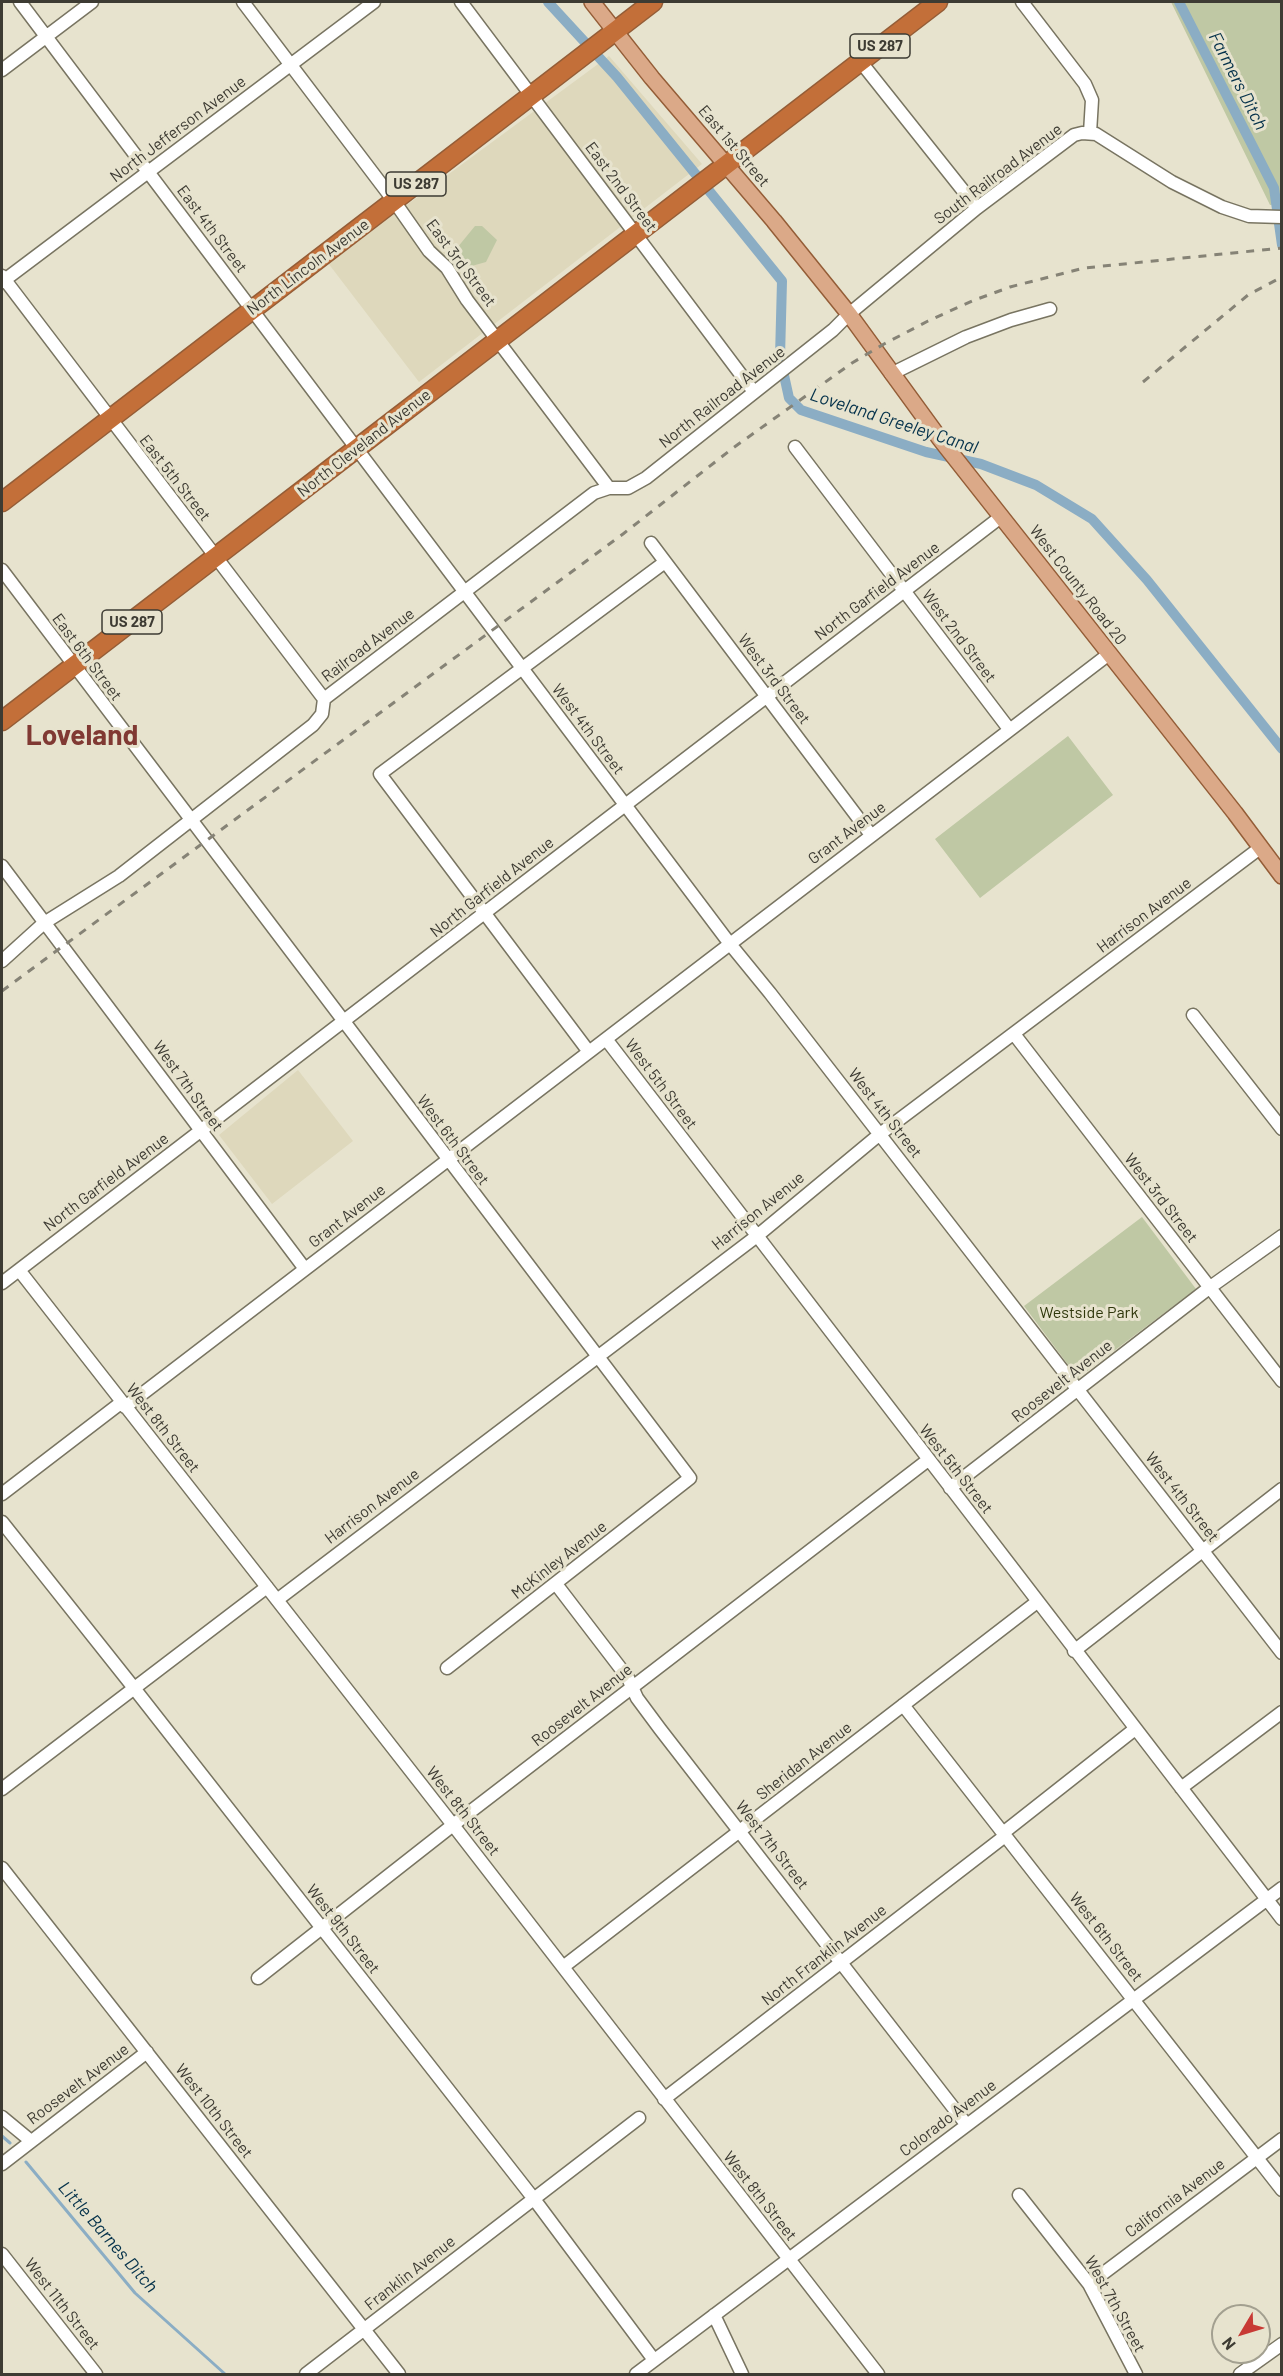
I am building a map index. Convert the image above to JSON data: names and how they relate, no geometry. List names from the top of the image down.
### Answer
{
  "streets": {
    "highway": ["US 287", "North Lincoln Avenue", "North Cleveland Avenue"],
    "main road": ["East 1st Street", "West County Road 20"],
    "street": [
      "North Jefferson Avenue",
      "South Railroad Avenue",
      "East 2nd Street",
      "East 4th Street",
      "East 3rd Street",
      "North Railroad Avenue",
      "East 5th Street",
      "North Garfield Avenue",
      "West 2nd Street",
      "Railroad Avenue",
      "East 6th Street",
      "West 3rd Street",
      "West 4th Street",
      "Grant Avenue",
      "Harrison Avenue",
      "West 5th Street",
      "West 7th Street",
      "West 6th Street",
      "Roosevelt Avenue",
      "West 8th Street",
      "McKinley Avenue",
      "Sheridan Avenue",
      "West 9th Street",
      "North Franklin Avenue",
      "West 10th Street",
      "Colorado Avenue",
      "California Avenue",
      "Franklin Avenue",
      "West 11th Street"
    ]
  },
  "crossings": [
    ["US 287", "East 1st Street"],
    ["US 287", "North Lincoln Avenue"],
    ["US 287", "North Cleveland Avenue"],
    ["North Jefferson Avenue", "East 4th Street"],
    ["North Jefferson Avenue", "East 3rd Street"],
    ["North Jefferson Avenue", "East 5th Street"],
    ["East 1st Street", "South Railroad Avenue"],
    ["East 1st Street", "North Lincoln Avenue"],
    ["East 1st Street", "North Railroad Avenue"],
    ["East 1st Street", "North Cleveland Avenue"],
    ["East 1st Street", "West County Road 20"],
    ["South Railroad Avenue", "North Railroad Avenue"],
    ["South Railroad Avenue", "West County Road 20"],
    ["East 2nd Street", "North Lincoln Avenue"],
    ["East 2nd Street", "North Railroad Avenue"],
    ["East 2nd Street", "North Cleveland Avenue"],
    ["East 4th Street", "North Lincoln Avenue"],
    ["East 4th Street", "North Cleveland Avenue"],
    ["East 4th Street", "Railroad Avenue"],
    ["East 4th Street", "West 4th Street"],
    ["East 3rd Street", "North Lincoln Avenue"],
    ["East 3rd Street", "North Railroad Avenue"],
    ["East 3rd Street", "North Cleveland Avenue"],
    ["East 3rd Street", "Railroad Avenue"],
    ["North Lincoln Avenue", "East 5th Street"],
    ["North Railroad Avenue", "West County Road 20"],
    ["North Railroad Avenue", "Railroad Avenue"],
    ["North Cleveland Avenue", "East 5th Street"],
    ["North Cleveland Avenue", "East 6th Street"],
    ["East 5th Street", "Railroad Avenue"],
    ["West County Road 20", "North Garfield Avenue"],
    ["West County Road 20", "Grant Avenue"],
    ["West County Road 20", "Harrison Avenue"],
    ["North Garfield Avenue", "West 2nd Street"],
    ["North Garfield Avenue", "West 3rd Street"],
    ["North Garfield Avenue", "West 4th Street"],
    ["North Garfield Avenue", "West 7th Street"],
    ["North Garfield Avenue", "West 6th Street"],
    ["North Garfield Avenue", "West 8th Street"],
    ["West 2nd Street", "Grant Avenue"],
    ["Railroad Avenue", "East 6th Street"],
    ["Railroad Avenue", "West 4th Street"],
    ["Railroad Avenue", "West 7th Street"],
    ["Railroad Avenue", "West 6th Street"],
    ["East 6th Street", "West 6th Street"],
    ["West 3rd Street", "Grant Avenue"],
    ["West 3rd Street", "Harrison Avenue"],
    ["West 3rd Street", "Roosevelt Avenue"],
    ["West 4th Street", "Grant Avenue"],
    ["West 4th Street", "Harrison Avenue"],
    ["West 4th Street", "Roosevelt Avenue"],
    ["Grant Avenue", "West 5th Street"],
    ["Grant Avenue", "West 7th Street"],
    ["Grant Avenue", "West 6th Street"],
    ["Grant Avenue", "West 8th Street"],
    ["Harrison Avenue", "West 5th Street"],
    ["Harrison Avenue", "West 6th Street"],
    ["Harrison Avenue", "West 8th Street"],
    ["West 5th Street", "Roosevelt Avenue"],
    ["West 5th Street", "Sheridan Avenue"],
    ["West 5th Street", "North Franklin Avenue"],
    ["West 5th Street", "Colorado Avenue"],
    ["West 7th Street", "Roosevelt Avenue"],
    ["West 7th Street", "McKinley Avenue"],
    ["West 7th Street", "Sheridan Avenue"],
    ["West 7th Street", "North Franklin Avenue"],
    ["West 7th Street", "Colorado Avenue"],
    ["West 7th Street", "California Avenue"],
    ["West 6th Street", "McKinley Avenue"],
    ["West 6th Street", "Sheridan Avenue"],
    ["West 6th Street", "North Franklin Avenue"],
    ["West 6th Street", "Colorado Avenue"],
    ["West 6th Street", "California Avenue"],
    ["Roosevelt Avenue", "West 8th Street"],
    ["Roosevelt Avenue", "West 9th Street"],
    ["Roosevelt Avenue", "West 10th Street"],
    ["West 8th Street", "Sheridan Avenue"],
    ["West 8th Street", "North Franklin Avenue"],
    ["West 8th Street", "Colorado Avenue"],
    ["West 9th Street", "Colorado Avenue"],
    ["West 9th Street", "Franklin Avenue"],
    ["West 10th Street", "Franklin Avenue"]
  ],
  "districts": ["Loveland"],
  "water": ["Farmers Ditch", "Loveland Greeley Canal", "Little Barnes Ditch"],
  "parks": ["Westside Park"],
  "north": "bottom left"
}
